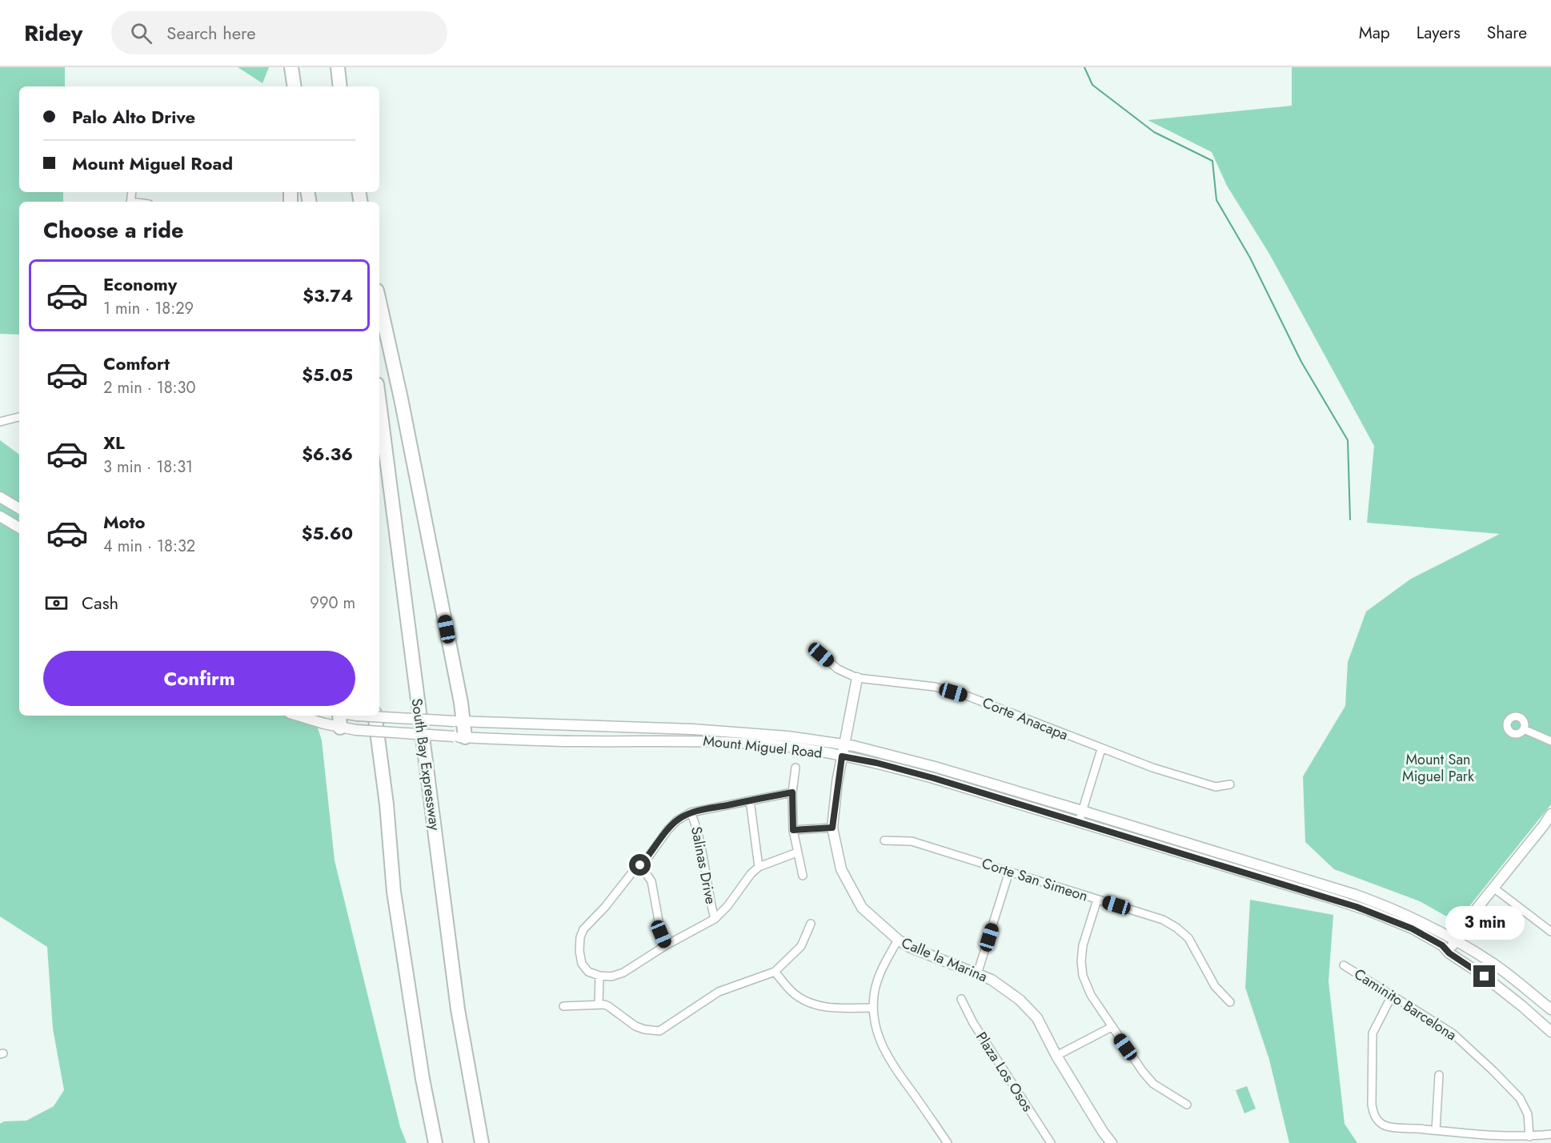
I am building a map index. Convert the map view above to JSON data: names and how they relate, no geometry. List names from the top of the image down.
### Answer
{
  "streets": {
    "highway": ["South Bay Expressway"],
    "street": [
      "Corte Anacapa",
      "Mount Miguel Road",
      "Salinas Drive",
      "Corte San Simeon",
      "Calle la Marina",
      "Caminito Barcelona",
      "Plaza Los Osos"
    ]
  },
  "crossings": [
    ["Corte Anacapa", "Calle la Marina"],
    ["Mount Miguel Road", "Calle la Marina"]
  ],
  "parks": ["Mount San Miguel Park"],
  "page": {
    "header": "Ridey",
    "search": "Search here",
    "nav": ["Map", "Layers", "Share"],
    "banner": ["Palo Alto Drive", "Mount Miguel Road"],
    "heading": "Choose a ride",
    "list": [
      {
        "name": "Economy",
        "note": "1 min · 18:29",
        "value": "$3.74"
      },
      {
        "name": "Comfort",
        "note": "2 min · 18:30",
        "value": "$5.05"
      },
      {
        "name": "XL",
        "note": "3 min · 18:31",
        "value": "$6.36"
      },
      {
        "name": "Moto",
        "note": "4 min · 18:32",
        "value": "$5.60"
      }
    ],
    "pay": ["Cash", "990 m"],
    "buttons": "Confirm",
    "bubble": "3 min"
  }
}
